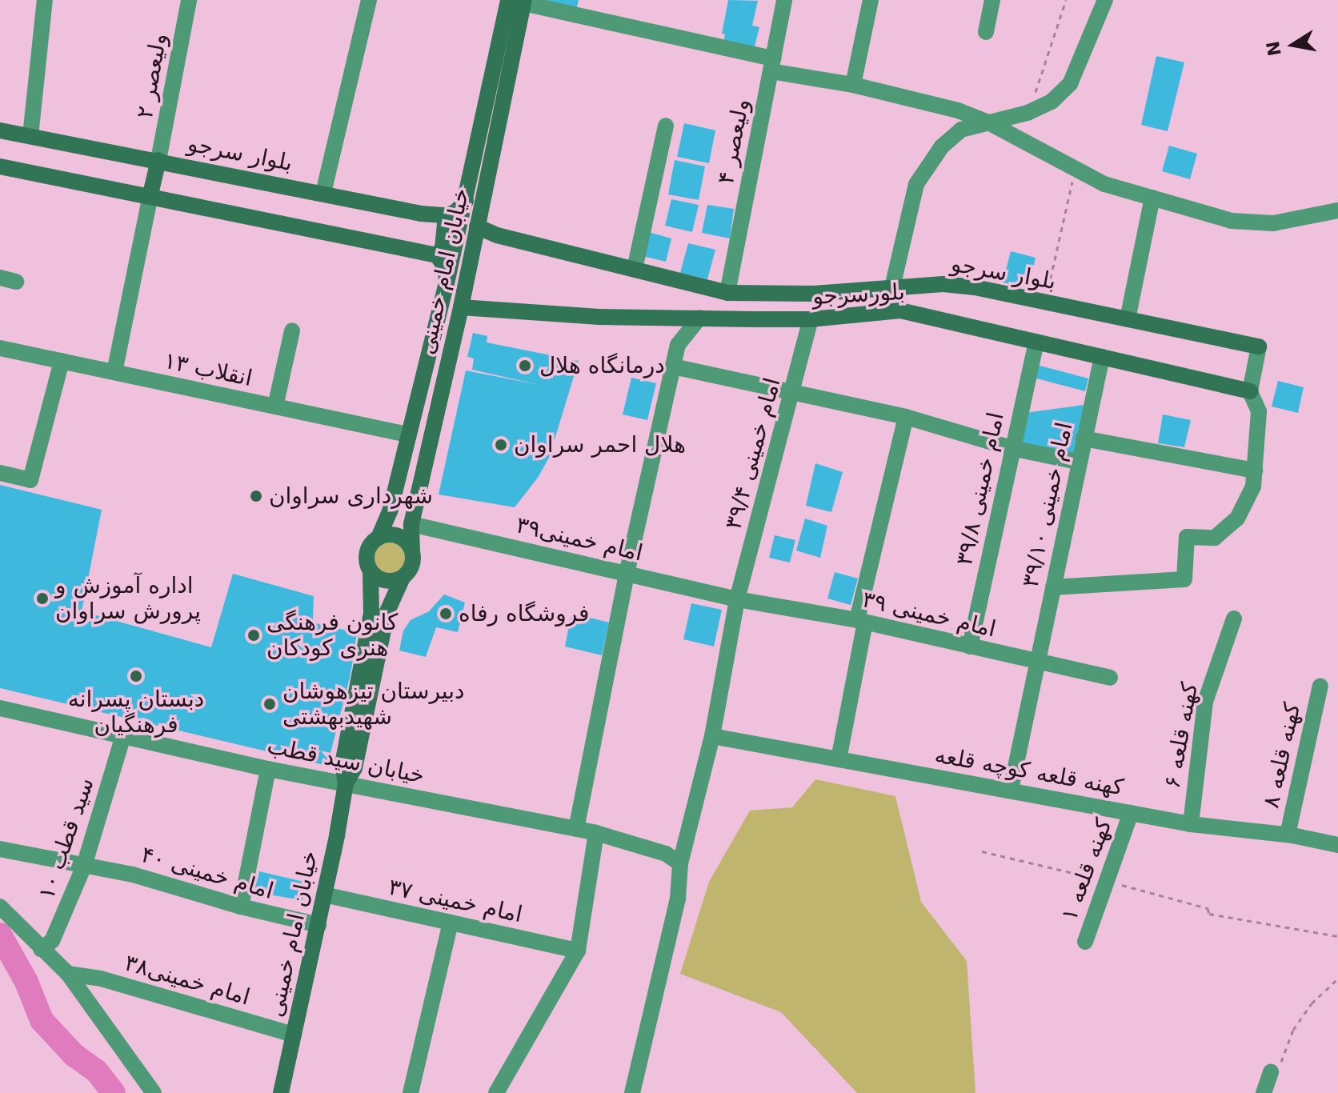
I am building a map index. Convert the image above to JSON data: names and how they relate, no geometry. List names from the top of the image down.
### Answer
{
  "streets": {
    "street": [
      "ولیعصر ۲",
      "ولیعصر ۴",
      "بلوار سرجو",
      "خیابان امام خمینی",
      "بلورسرجو",
      "انقلاب ۱۳",
      "امام خمینی ۳۹/۴",
      "امام خمینی ۳۹/۸",
      "امام خمینی ۳۹/۱۰",
      "امام خمینی۳۹",
      "امام خمینی ۳۹",
      "کهنه قلعه ۶",
      "کهنه قلعه ۸",
      "خیابان سید قطب",
      "کهنه قلعه کوچه قلعه",
      "سید قطب ۱۰",
      "کهنه قلعه ۱",
      "امام خمینی ۴۰",
      "امام خمینی ۳۷",
      "امام خمینی۳۸"
    ]
  },
  "crossings": [
    ["ولیعصر ۲", "بلوار سرجو"],
    ["ولیعصر ۴", "بلوار سرجو"],
    ["بلوار سرجو", "خیابان امام خمینی"],
    ["بلوار سرجو", "بلورسرجو"],
    ["خیابان امام خمینی", "بلورسرجو"],
    ["خیابان امام خمینی", "انقلاب ۱۳"],
    ["خیابان امام خمینی", "امام خمینی۳۹"],
    ["خیابان امام خمینی", "خیابان سید قطب"],
    ["خیابان امام خمینی", "امام خمینی ۴۰"],
    ["خیابان امام خمینی", "امام خمینی ۳۷"],
    ["خیابان امام خمینی", "امام خمینی۳۸"],
    ["بلورسرجو", "امام خمینی ۳۹/۴"],
    ["بلورسرجو", "امام خمینی ۳۹/۸"],
    ["بلورسرجو", "امام خمینی ۳۹/۱۰"],
    ["امام خمینی ۳۹/۴", "امام خمینی۳۹"],
    ["امام خمینی ۳۹/۴", "امام خمینی ۳۹"],
    ["امام خمینی ۳۹/۴", "خیابان سید قطب"],
    ["امام خمینی ۳۹/۴", "کهنه قلعه کوچه قلعه"],
    ["امام خمینی ۳۹/۸", "امام خمینی ۳۹"],
    ["امام خمینی ۳۹/۱۰", "امام خمینی ۳۹"],
    ["امام خمینی ۳۹/۱۰", "کهنه قلعه کوچه قلعه"],
    ["امام خمینی۳۹", "امام خمینی ۳۹"],
    ["کهنه قلعه ۶", "کهنه قلعه کوچه قلعه"],
    ["کهنه قلعه ۸", "کهنه قلعه کوچه قلعه"],
    ["خیابان سید قطب", "سید قطب ۱۰"],
    ["کهنه قلعه کوچه قلعه", "کهنه قلعه ۱"],
    ["سید قطب ۱۰", "امام خمینی ۴۰"]
  ],
  "places": [
    "درمانگاه هلال",
    "هلال احمر سراوان",
    "شهرداری سراوان",
    "اداره آموزش و پرورش سراوان",
    "فروشگاه رفاه",
    "کانون فرهنگی هنری کودکان",
    "دبستان پسرانه فرهنگیان",
    "دبیرستان تیزهوشان شهیدبهشتی"
  ],
  "north": "left"
}
